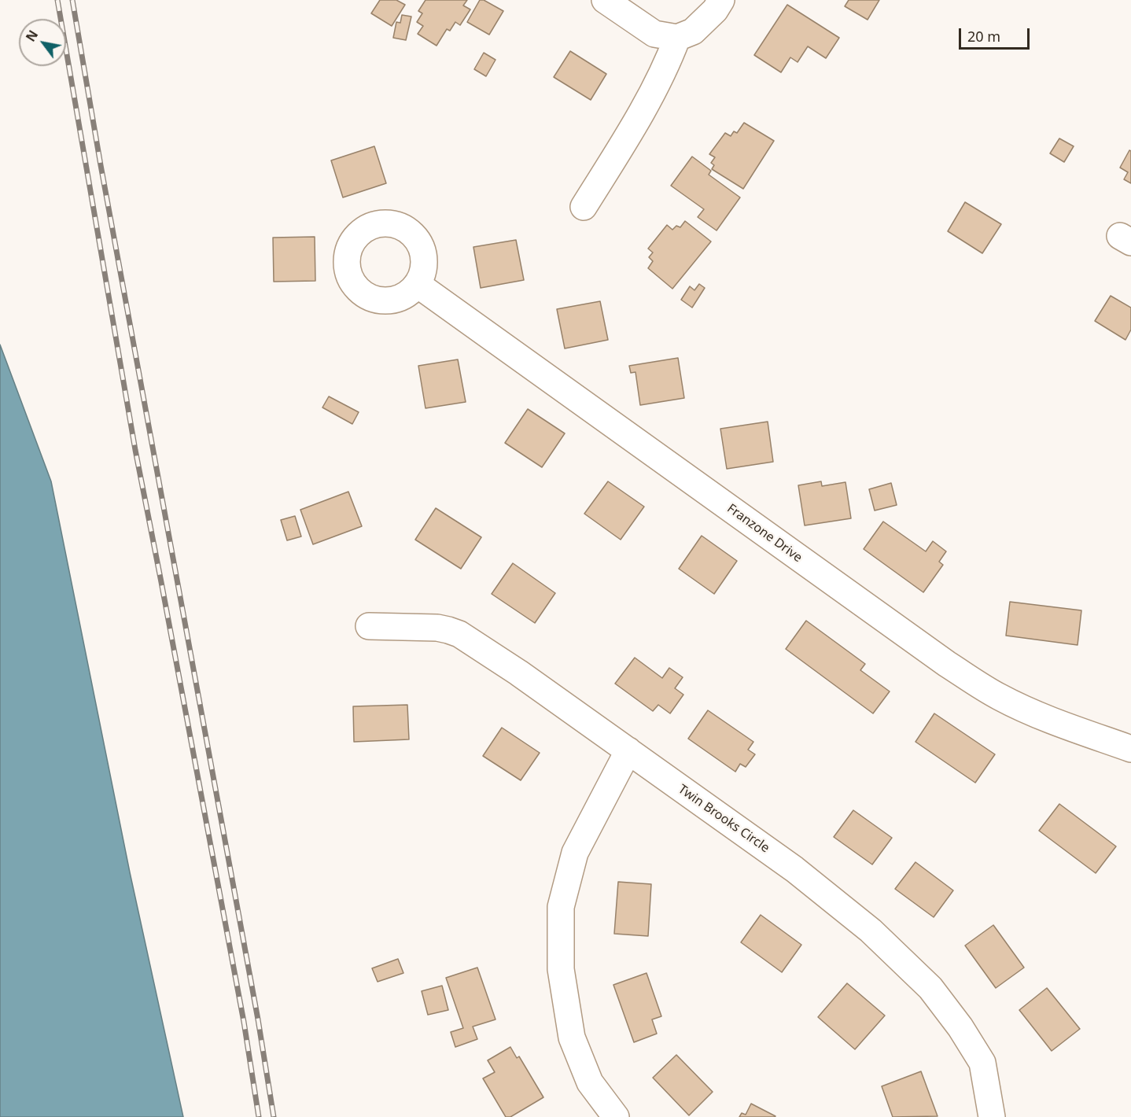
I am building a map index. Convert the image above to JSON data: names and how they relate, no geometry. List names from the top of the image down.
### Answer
{
  "streets": {
    "street": ["Franzone Drive", "Twin Brooks Circle"]
  },
  "scale_bar": "20 m",
  "north": "top left"
}
